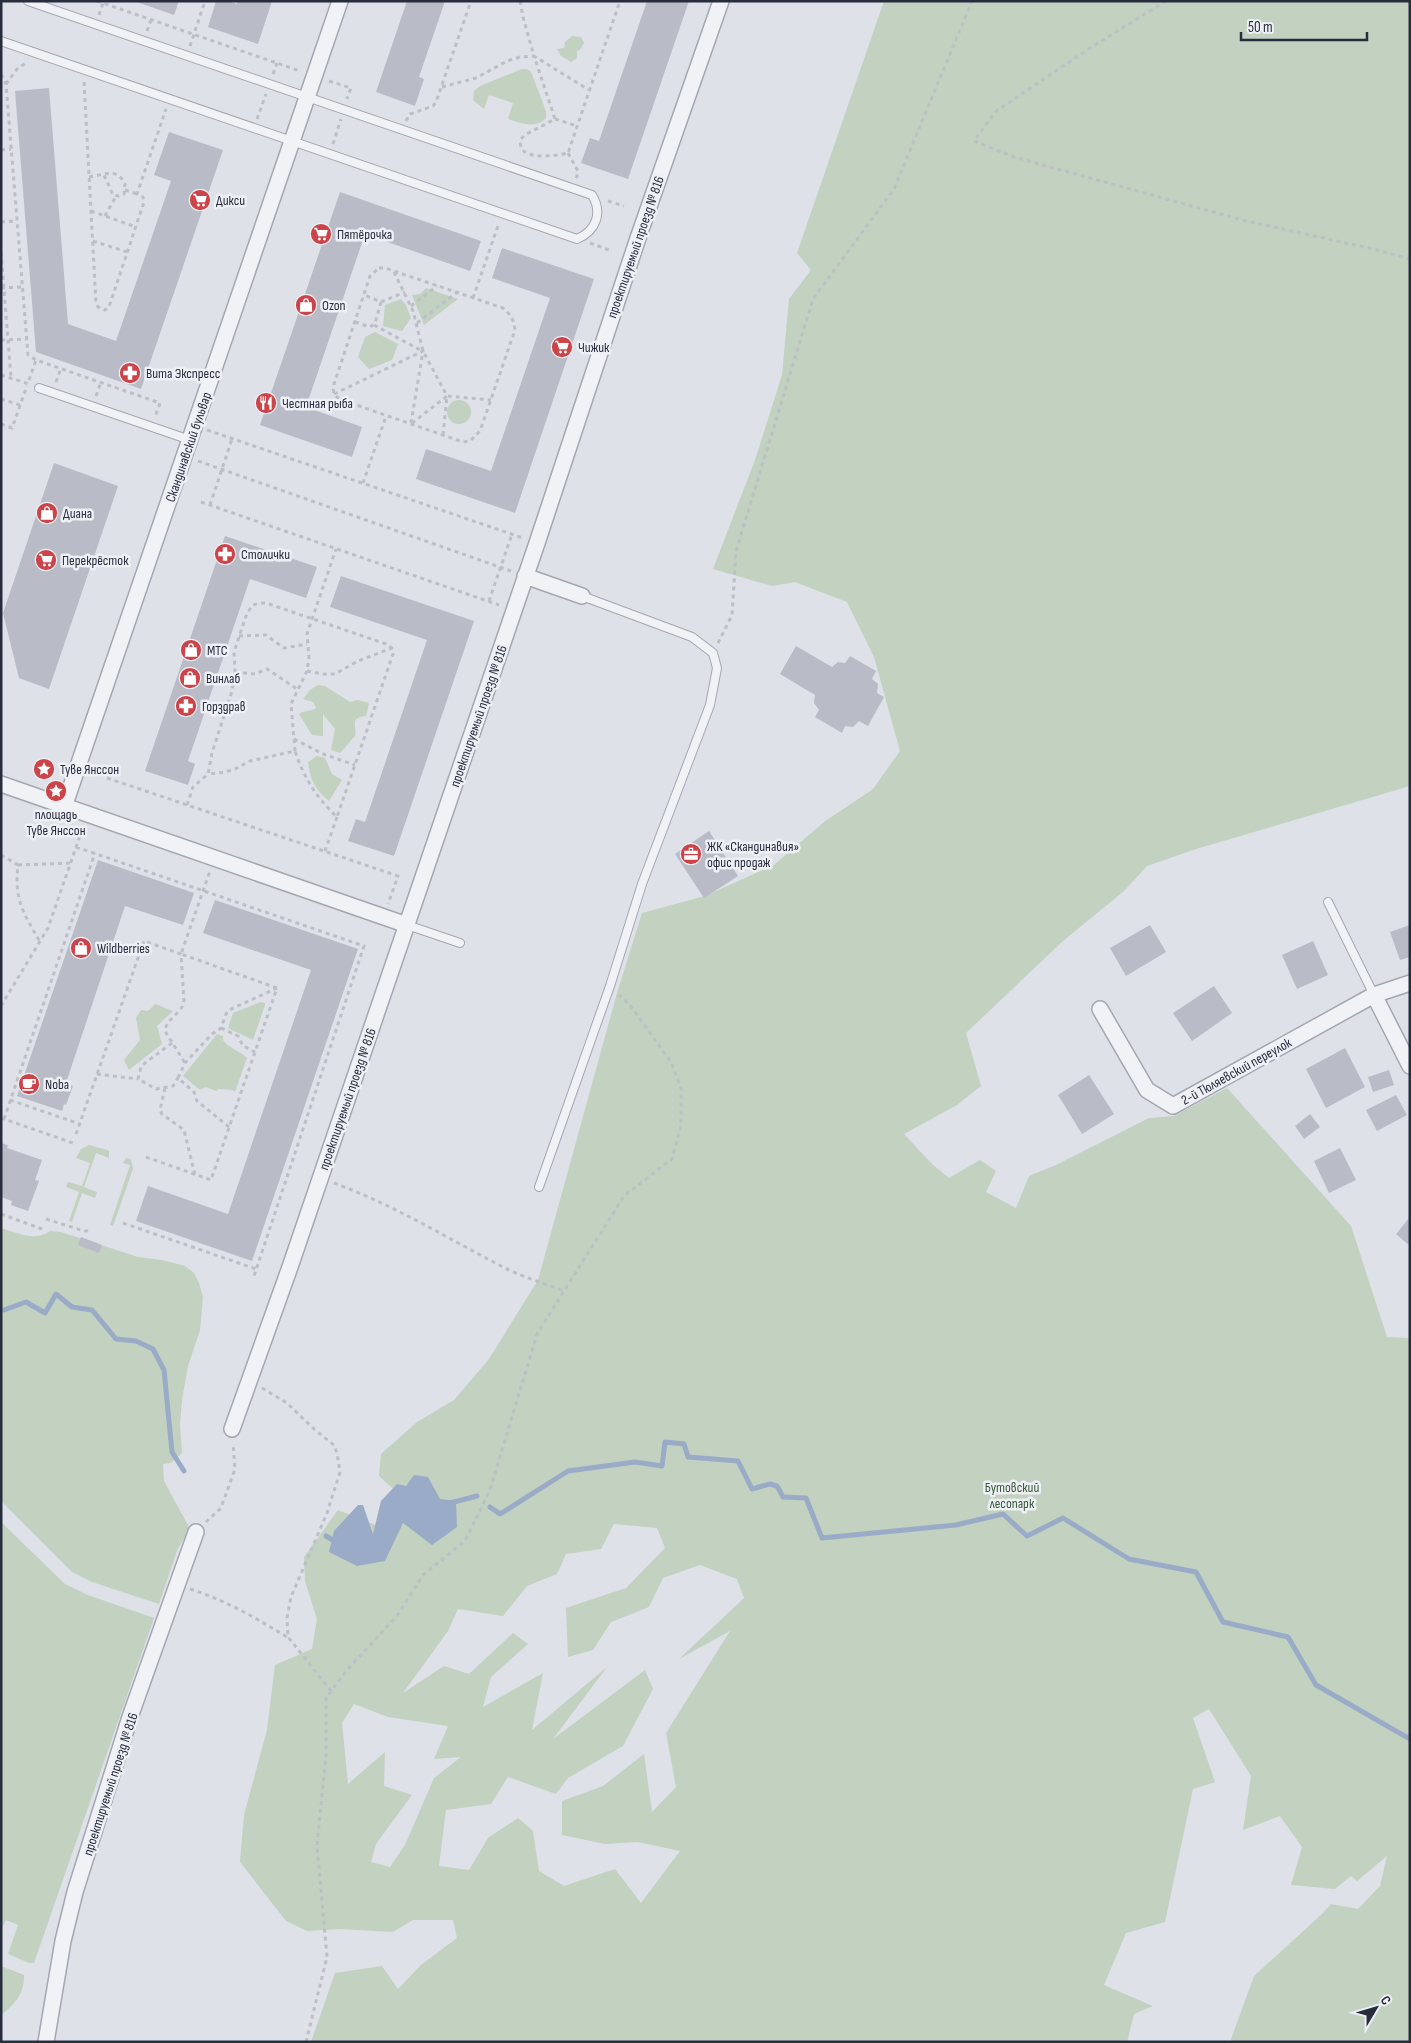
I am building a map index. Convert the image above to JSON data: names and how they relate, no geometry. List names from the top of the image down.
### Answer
{
  "streets": {
    "street": ["проектируемый проезд № 816", "Скандинавский бульвар", "2-й Тюляевский переулок"]
  },
  "parks": ["Бутовский лесопарк"],
  "places": {
    "supermarket": [
      "Дикси",
      "Пятёрочка",
      "Чижик",
      "Перекрёсток"
    ],
    "shop": [
      "Ozon",
      "Диана",
      "МТС",
      "Винлаб",
      "Wildberries"
    ],
    "pharmacy": ["Вита Экспресс", "Столички", "Горздрав"],
    "restaurant": ["Честная рыба"],
    "place": ["Туве Янссон", "площадь Туве Янссон"],
    "office": ["ЖК «Скандинавия» офис продаж"],
    "cafe": ["Noba"]
  },
  "scale_bar": "50 m",
  "north": "top right"
}
